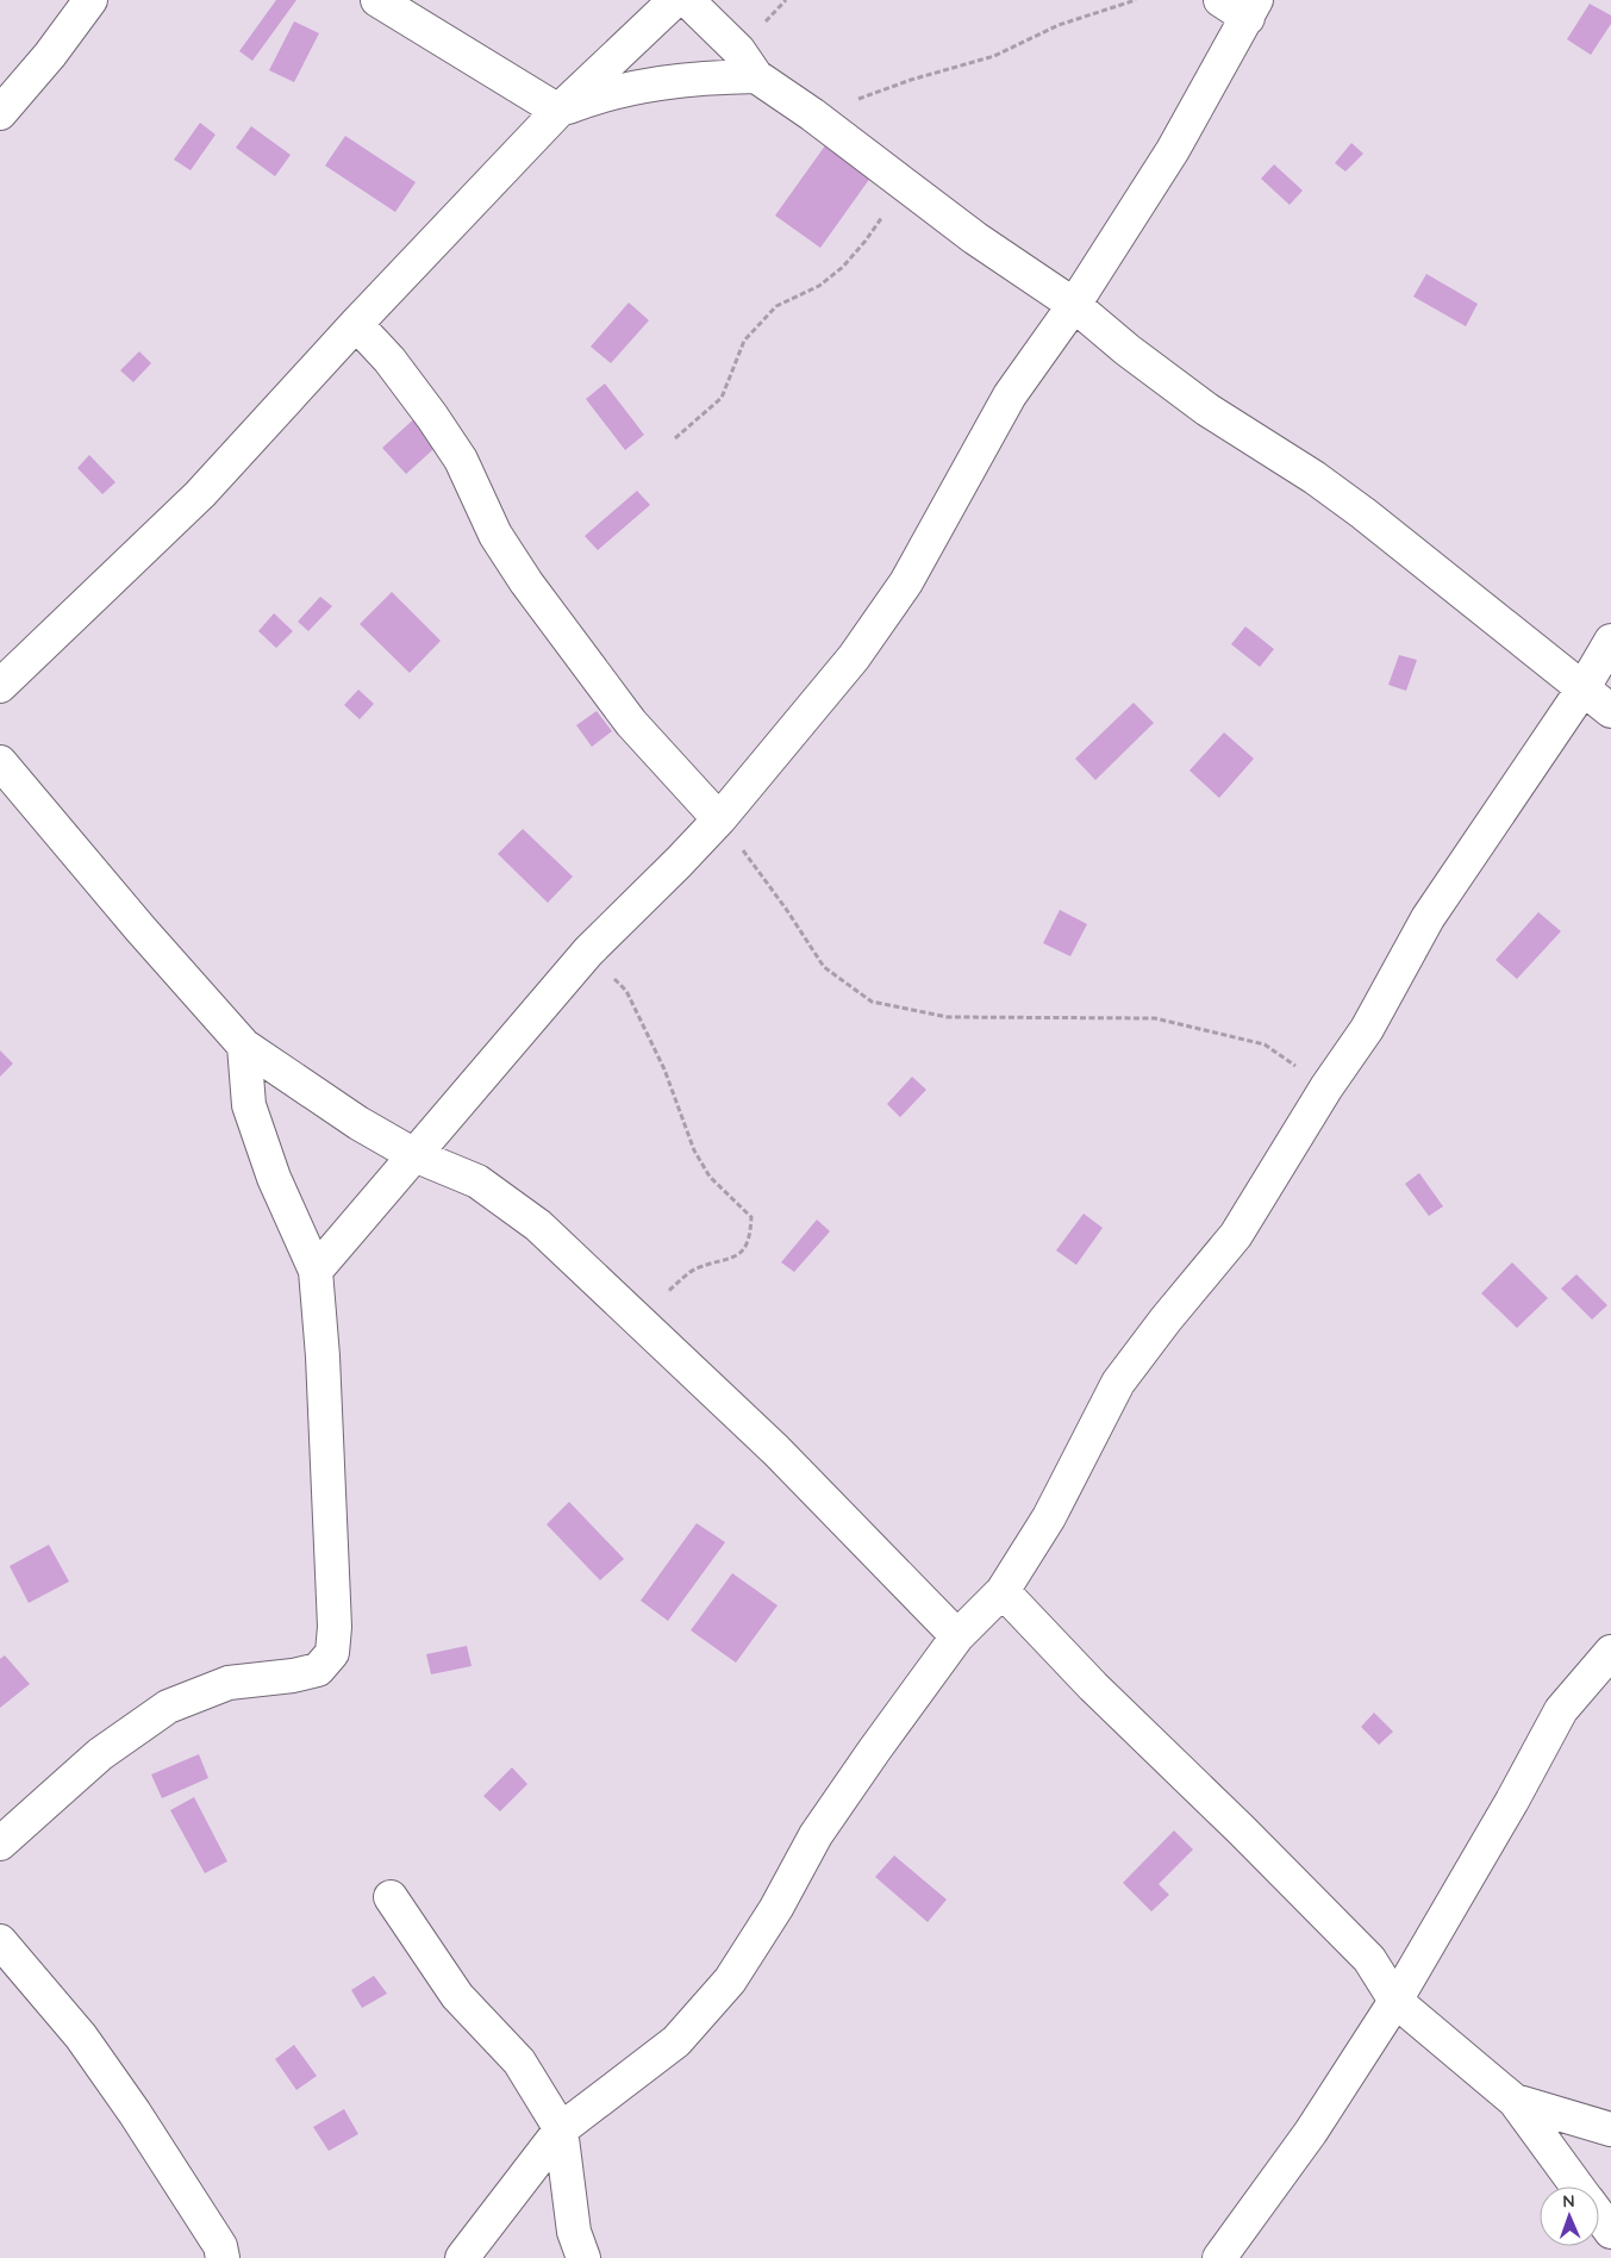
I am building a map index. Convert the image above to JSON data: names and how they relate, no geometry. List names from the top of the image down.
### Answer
{
  "north": "top"
}
